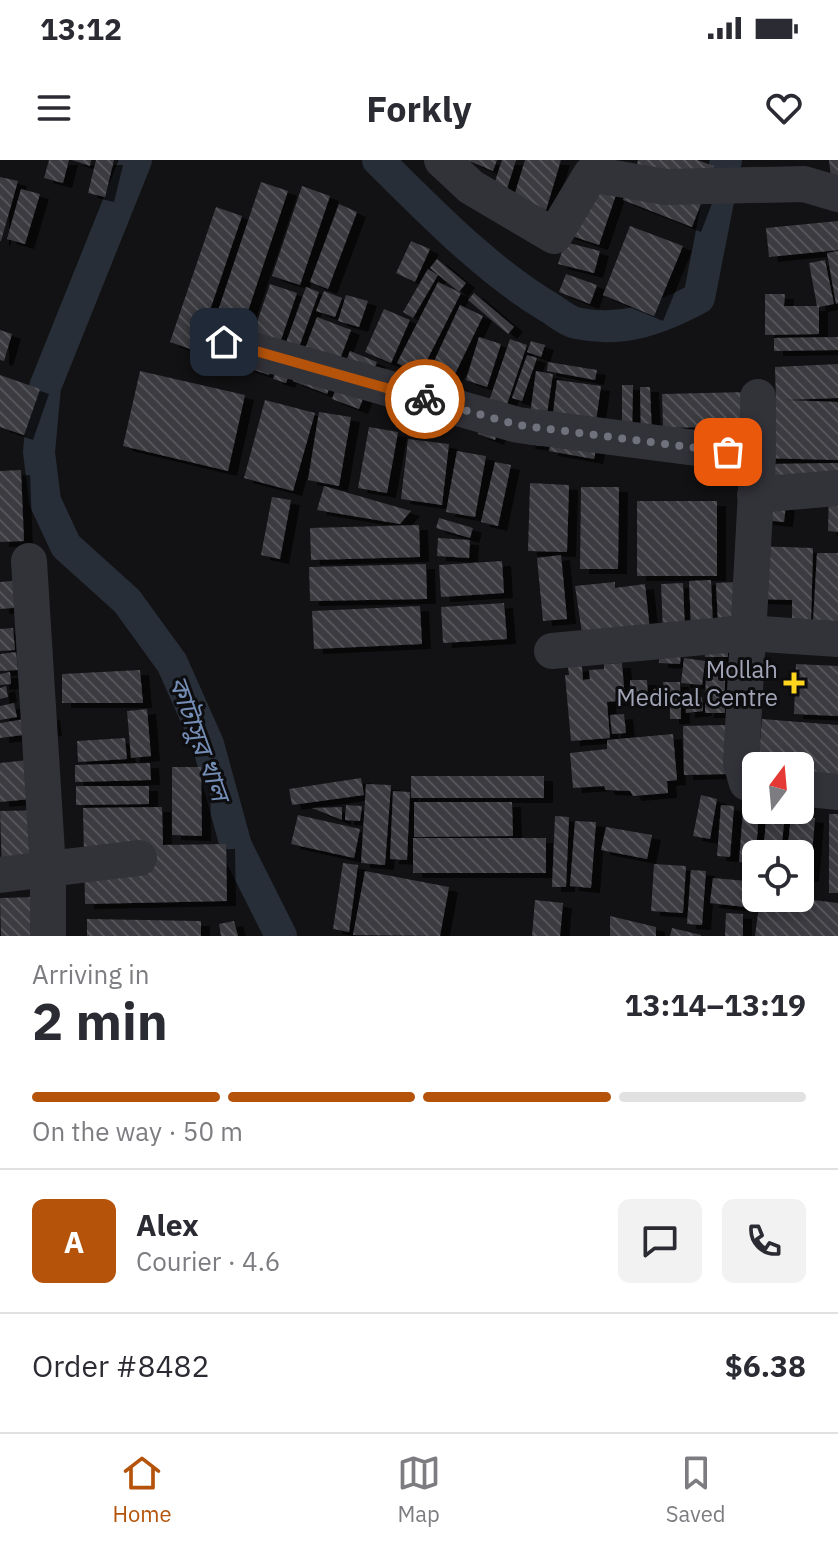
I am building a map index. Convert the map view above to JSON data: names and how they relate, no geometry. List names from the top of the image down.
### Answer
{
  "water": ["কাটাসুর খাল"],
  "places": {
    "health": ["Mollah Medical Centre"]
  },
  "north": "top",
  "page": {
    "status": "13:12",
    "header": "Forkly",
    "heading": ["2 min", "Arriving in", "13:14–13:19"],
    "panel": [
      "Alex",
      "Courier · 4.6",
      "Order #8482",
      "$6.38"
    ],
    "bar": "On the way · 50 m",
    "round": "A",
    "tabs": ["Home", "Map", "Saved"]
  }
}
